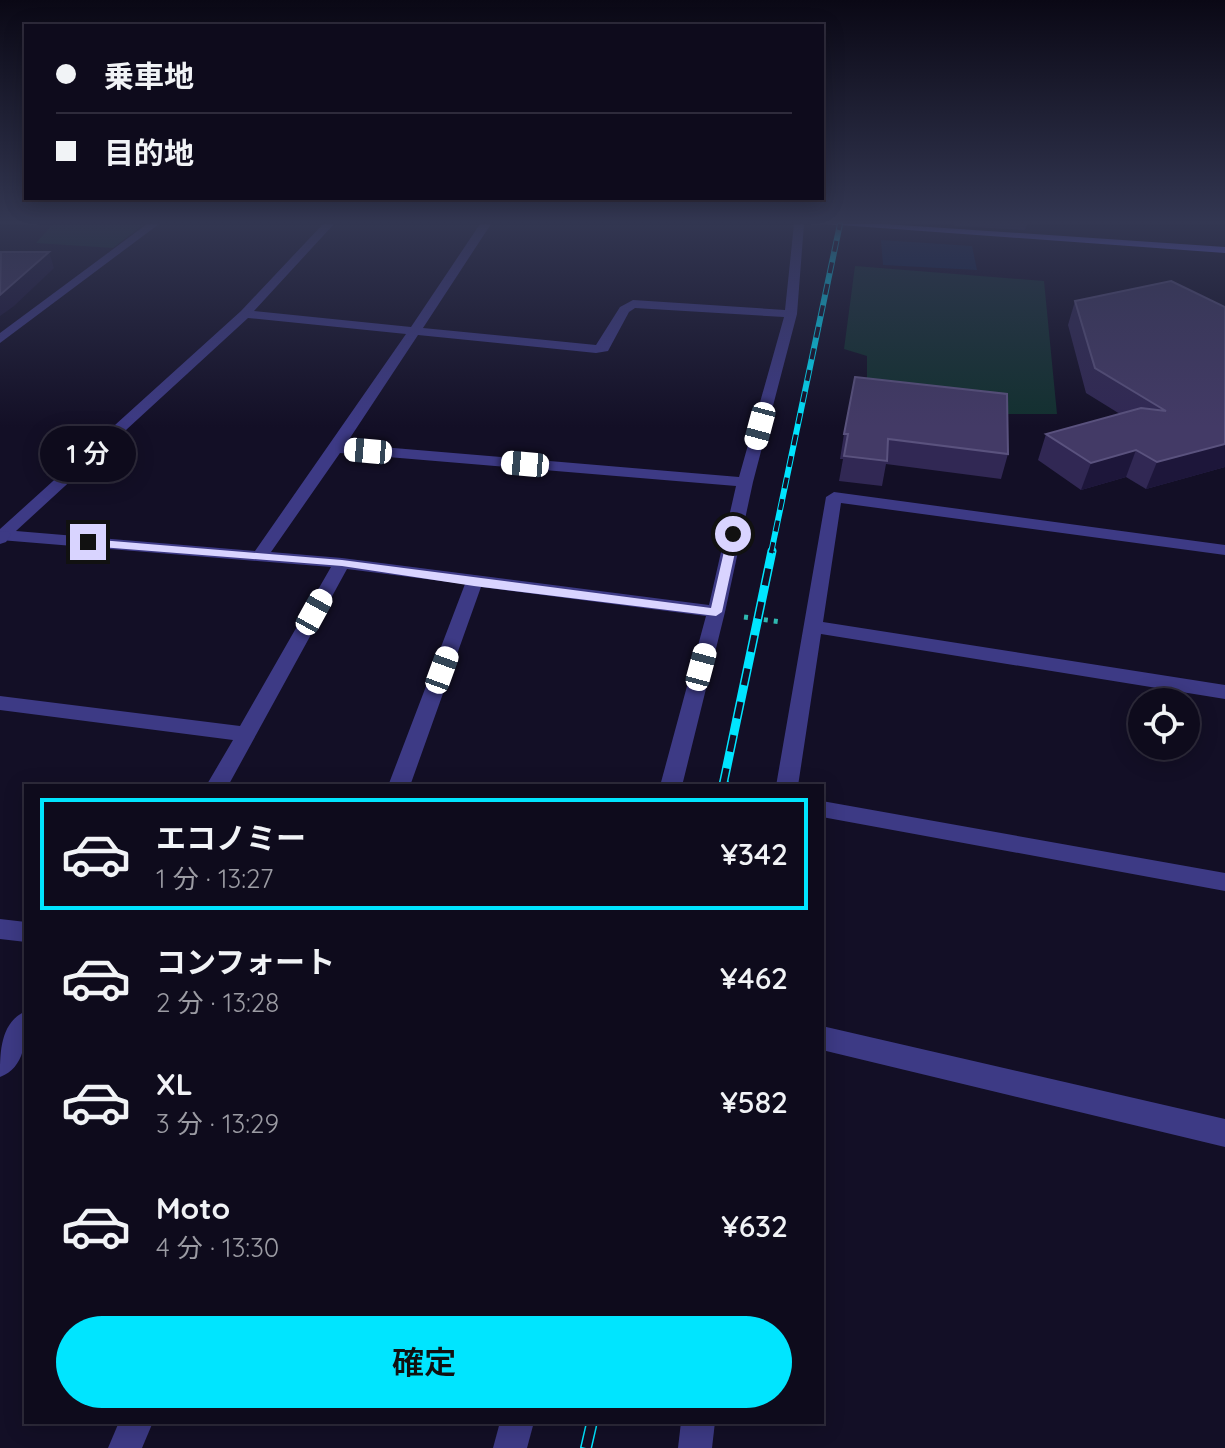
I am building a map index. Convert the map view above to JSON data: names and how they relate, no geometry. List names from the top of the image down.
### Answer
{
  "page": {
    "banner": ["乗車地", "目的地"],
    "bubble": "1 分",
    "list": [
      {
        "name": "エコノミー",
        "note": "1 分 · 13:27",
        "value": "¥342"
      },
      {
        "name": "コンフォート",
        "note": "2 分 · 13:28",
        "value": "¥462"
      },
      {
        "name": "XL",
        "note": "3 分 · 13:29",
        "value": "¥582"
      },
      {
        "name": "Moto",
        "note": "4 分 · 13:30",
        "value": "¥632"
      }
    ],
    "buttons": "確定"
  }
}
